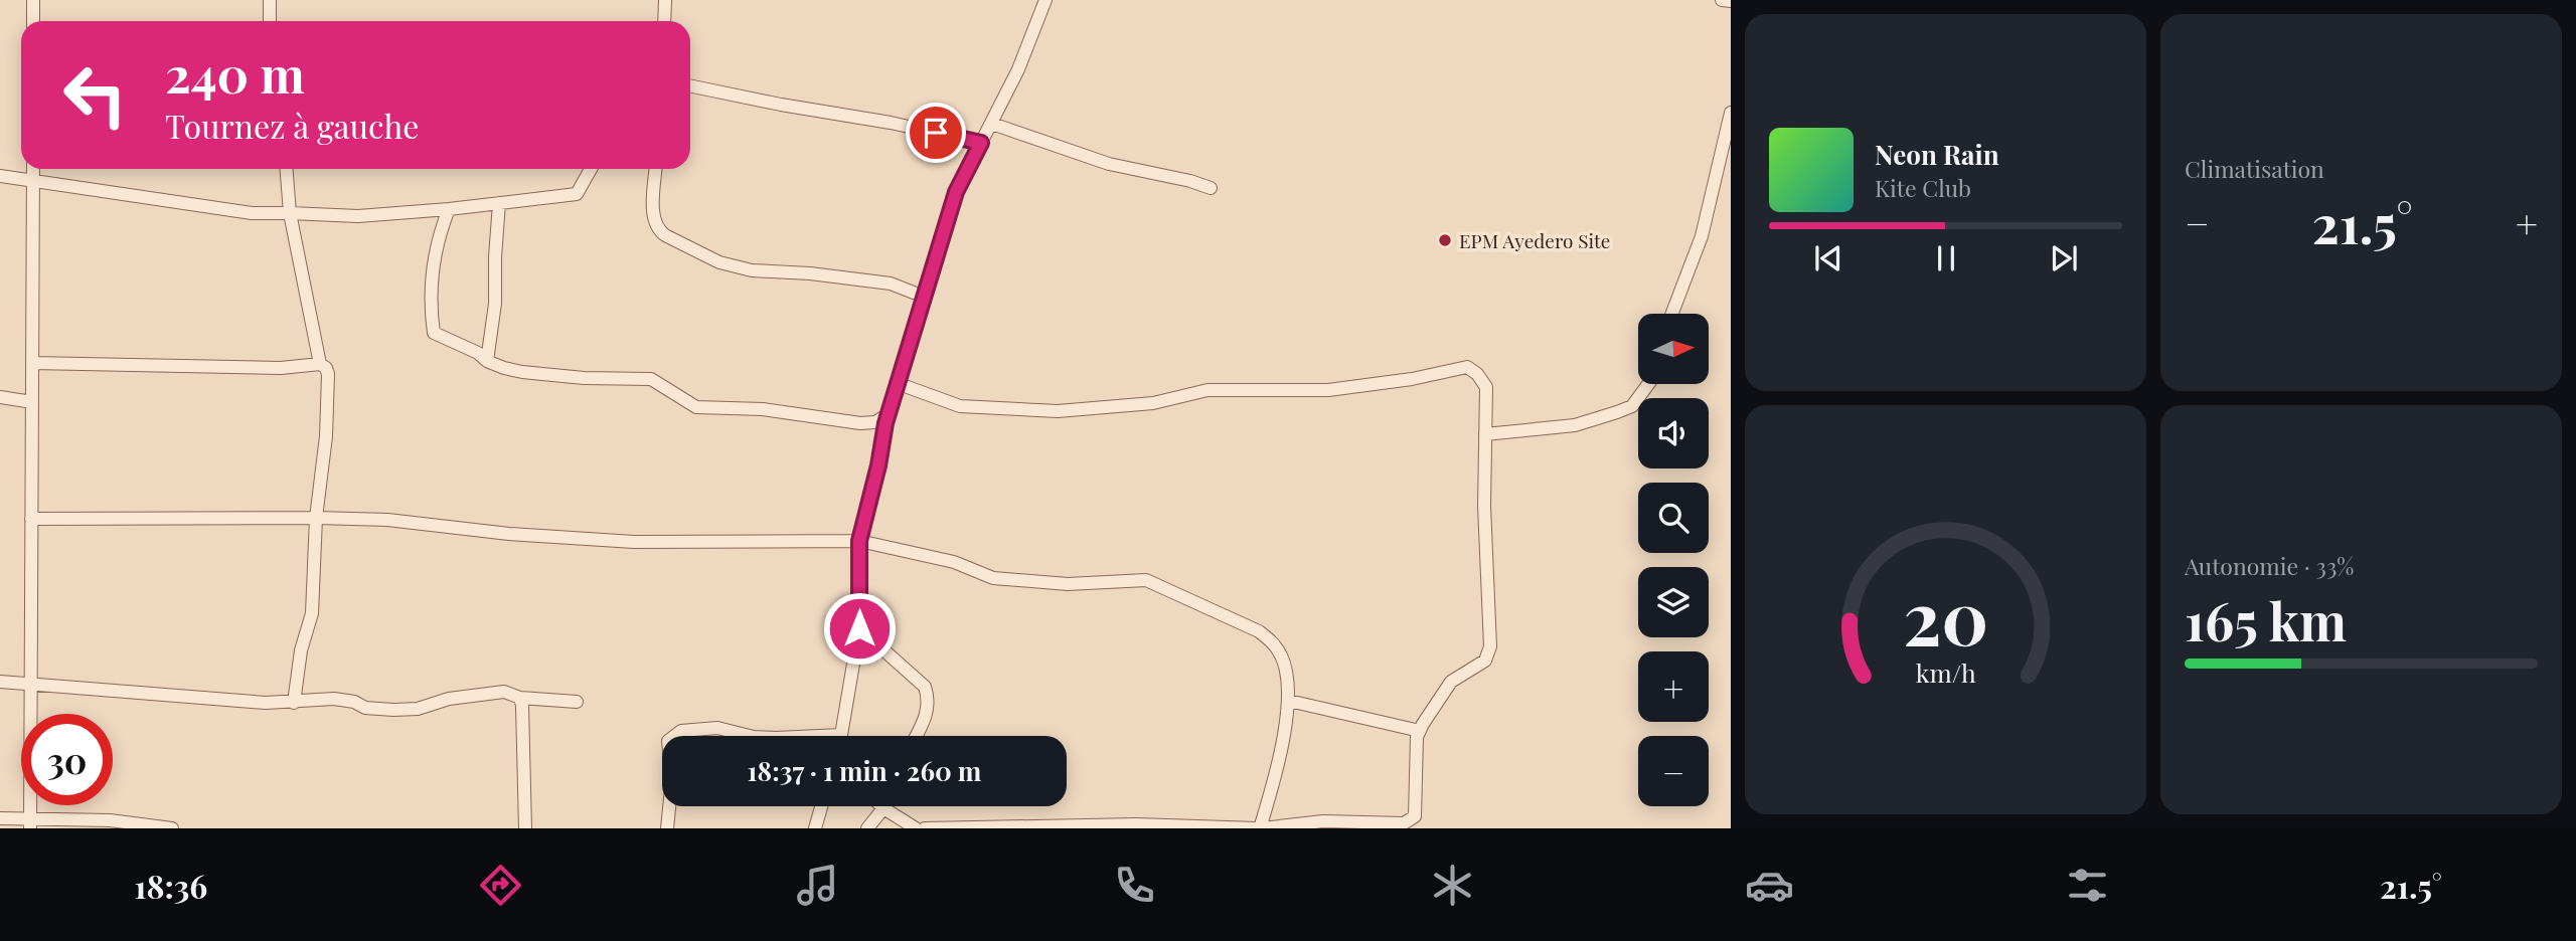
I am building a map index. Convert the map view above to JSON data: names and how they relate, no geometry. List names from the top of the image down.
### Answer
{
  "places": ["EPM Ayedero Site"],
  "north": "right",
  "page": {
    "tile": [
      "Climatisation",
      ["Autonomie · 33%", "165 km"]
    ],
    "turn": ["240 m", "Tournez à gauche"],
    "song": ["Neon Rain", "Kite Club"],
    "heat": ["−", "21.5°", "+"],
    "map_buttons": ["+", "−"],
    "limit": "30",
    "trip": "18:37 · 1 min · 260 m",
    "tabs": ["18:36", "21.5°"],
    "gauge": ["20", "km/h"]
  }
}
